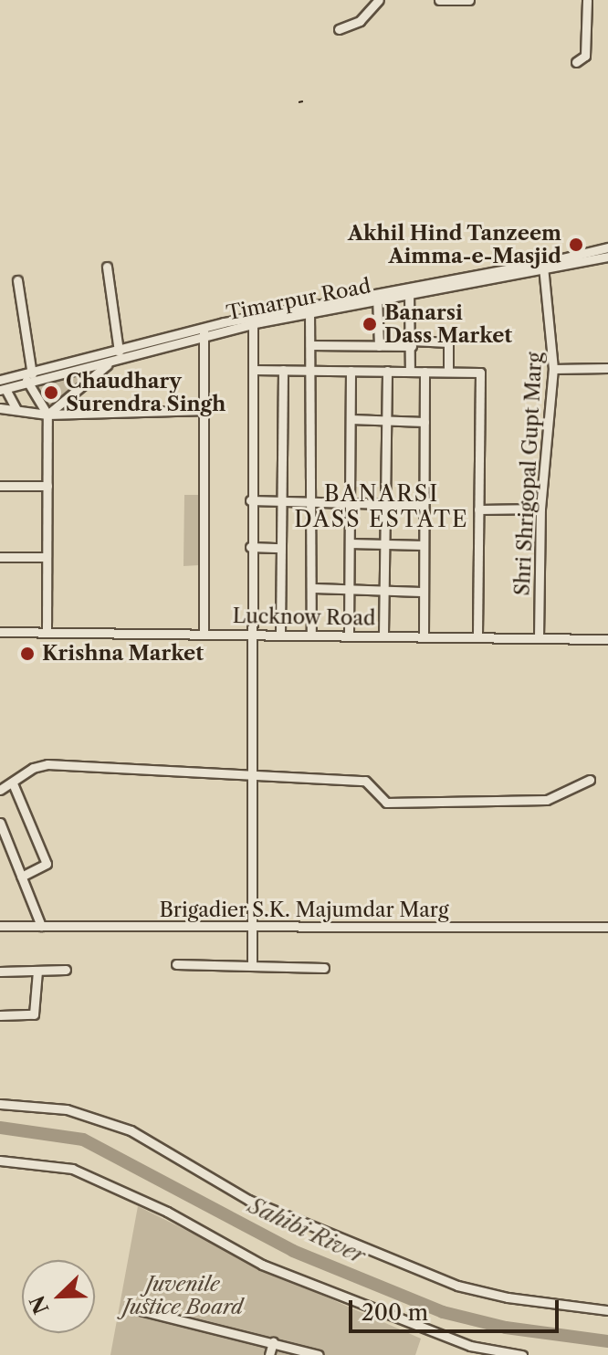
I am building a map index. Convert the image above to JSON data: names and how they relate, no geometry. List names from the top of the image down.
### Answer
{
  "streets": {
    "street": [
      "Timarpur Road",
      "Shri Shrigopal Gupt Marg",
      "Lucknow Road",
      "Brigadier S.K. Majumdar Marg"
    ]
  },
  "crossings": [
    ["Timarpur Road", "Shri Shrigopal Gupt Marg"],
    ["Shri Shrigopal Gupt Marg", "Lucknow Road"]
  ],
  "districts": ["BANARSI DASS ESTATE"],
  "water": ["Sahibi River"],
  "parks": ["Juvenile Justice Board"],
  "places": [
    "Akhil Hind Tanzeem Aimma-e-Masjid",
    "Banarsi Dass Market",
    "Chaudhary Surendra Singh",
    "Krishna Market"
  ],
  "scale_bar": "200 m",
  "north": "bottom left"
}
